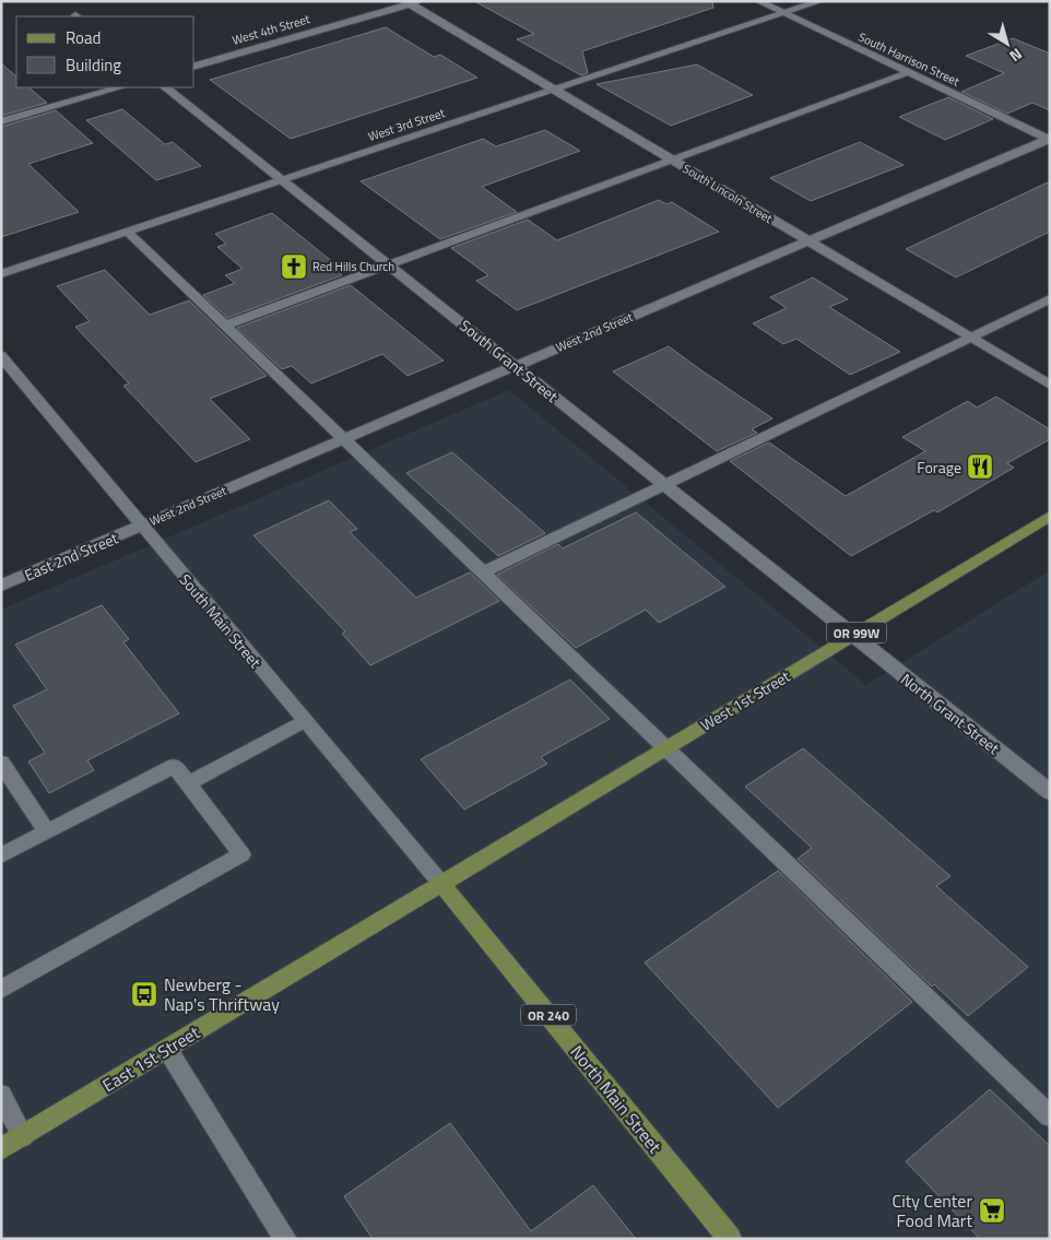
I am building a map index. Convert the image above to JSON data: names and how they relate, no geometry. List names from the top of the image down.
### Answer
{
  "streets": {
    "main road": [
      "OR 99W",
      "West 1st Street",
      "OR 240",
      "East 1st Street",
      "North Main Street"
    ],
    "street": [
      "West 4th Street",
      "South Harrison Street",
      "West 3rd Street",
      "South Lincoln Street",
      "West 2nd Street",
      "South Grant Street",
      "East 2nd Street",
      "South Main Street",
      "North Grant Street"
    ]
  },
  "crossings": [
    ["West 4th Street", "South Lincoln Street"],
    ["South Harrison Street", "West 3rd Street"],
    ["South Harrison Street", "West 2nd Street"],
    ["West 3rd Street", "South Lincoln Street"],
    ["West 3rd Street", "South Grant Street"],
    ["South Lincoln Street", "West 2nd Street"],
    ["West 2nd Street", "South Grant Street"],
    ["West 2nd Street", "East 2nd Street"],
    ["West 2nd Street", "South Main Street"],
    ["South Grant Street", "West 1st Street"],
    ["South Grant Street", "North Grant Street"],
    ["East 2nd Street", "South Main Street"],
    ["South Main Street", "West 1st Street"],
    ["South Main Street", "East 1st Street"],
    ["South Main Street", "North Main Street"],
    ["West 1st Street", "North Grant Street"],
    ["West 1st Street", "East 1st Street"],
    ["West 1st Street", "North Main Street"],
    ["East 1st Street", "North Main Street"]
  ],
  "places": {
    "church": ["Red Hills Church"],
    "restaurant": ["Forage"],
    "bus stop": ["Newberg - Nap's Thriftway"],
    "supermarket": ["City Center Food Mart"]
  },
  "legend": ["Road", "Building"],
  "north": "bottom right"
}
